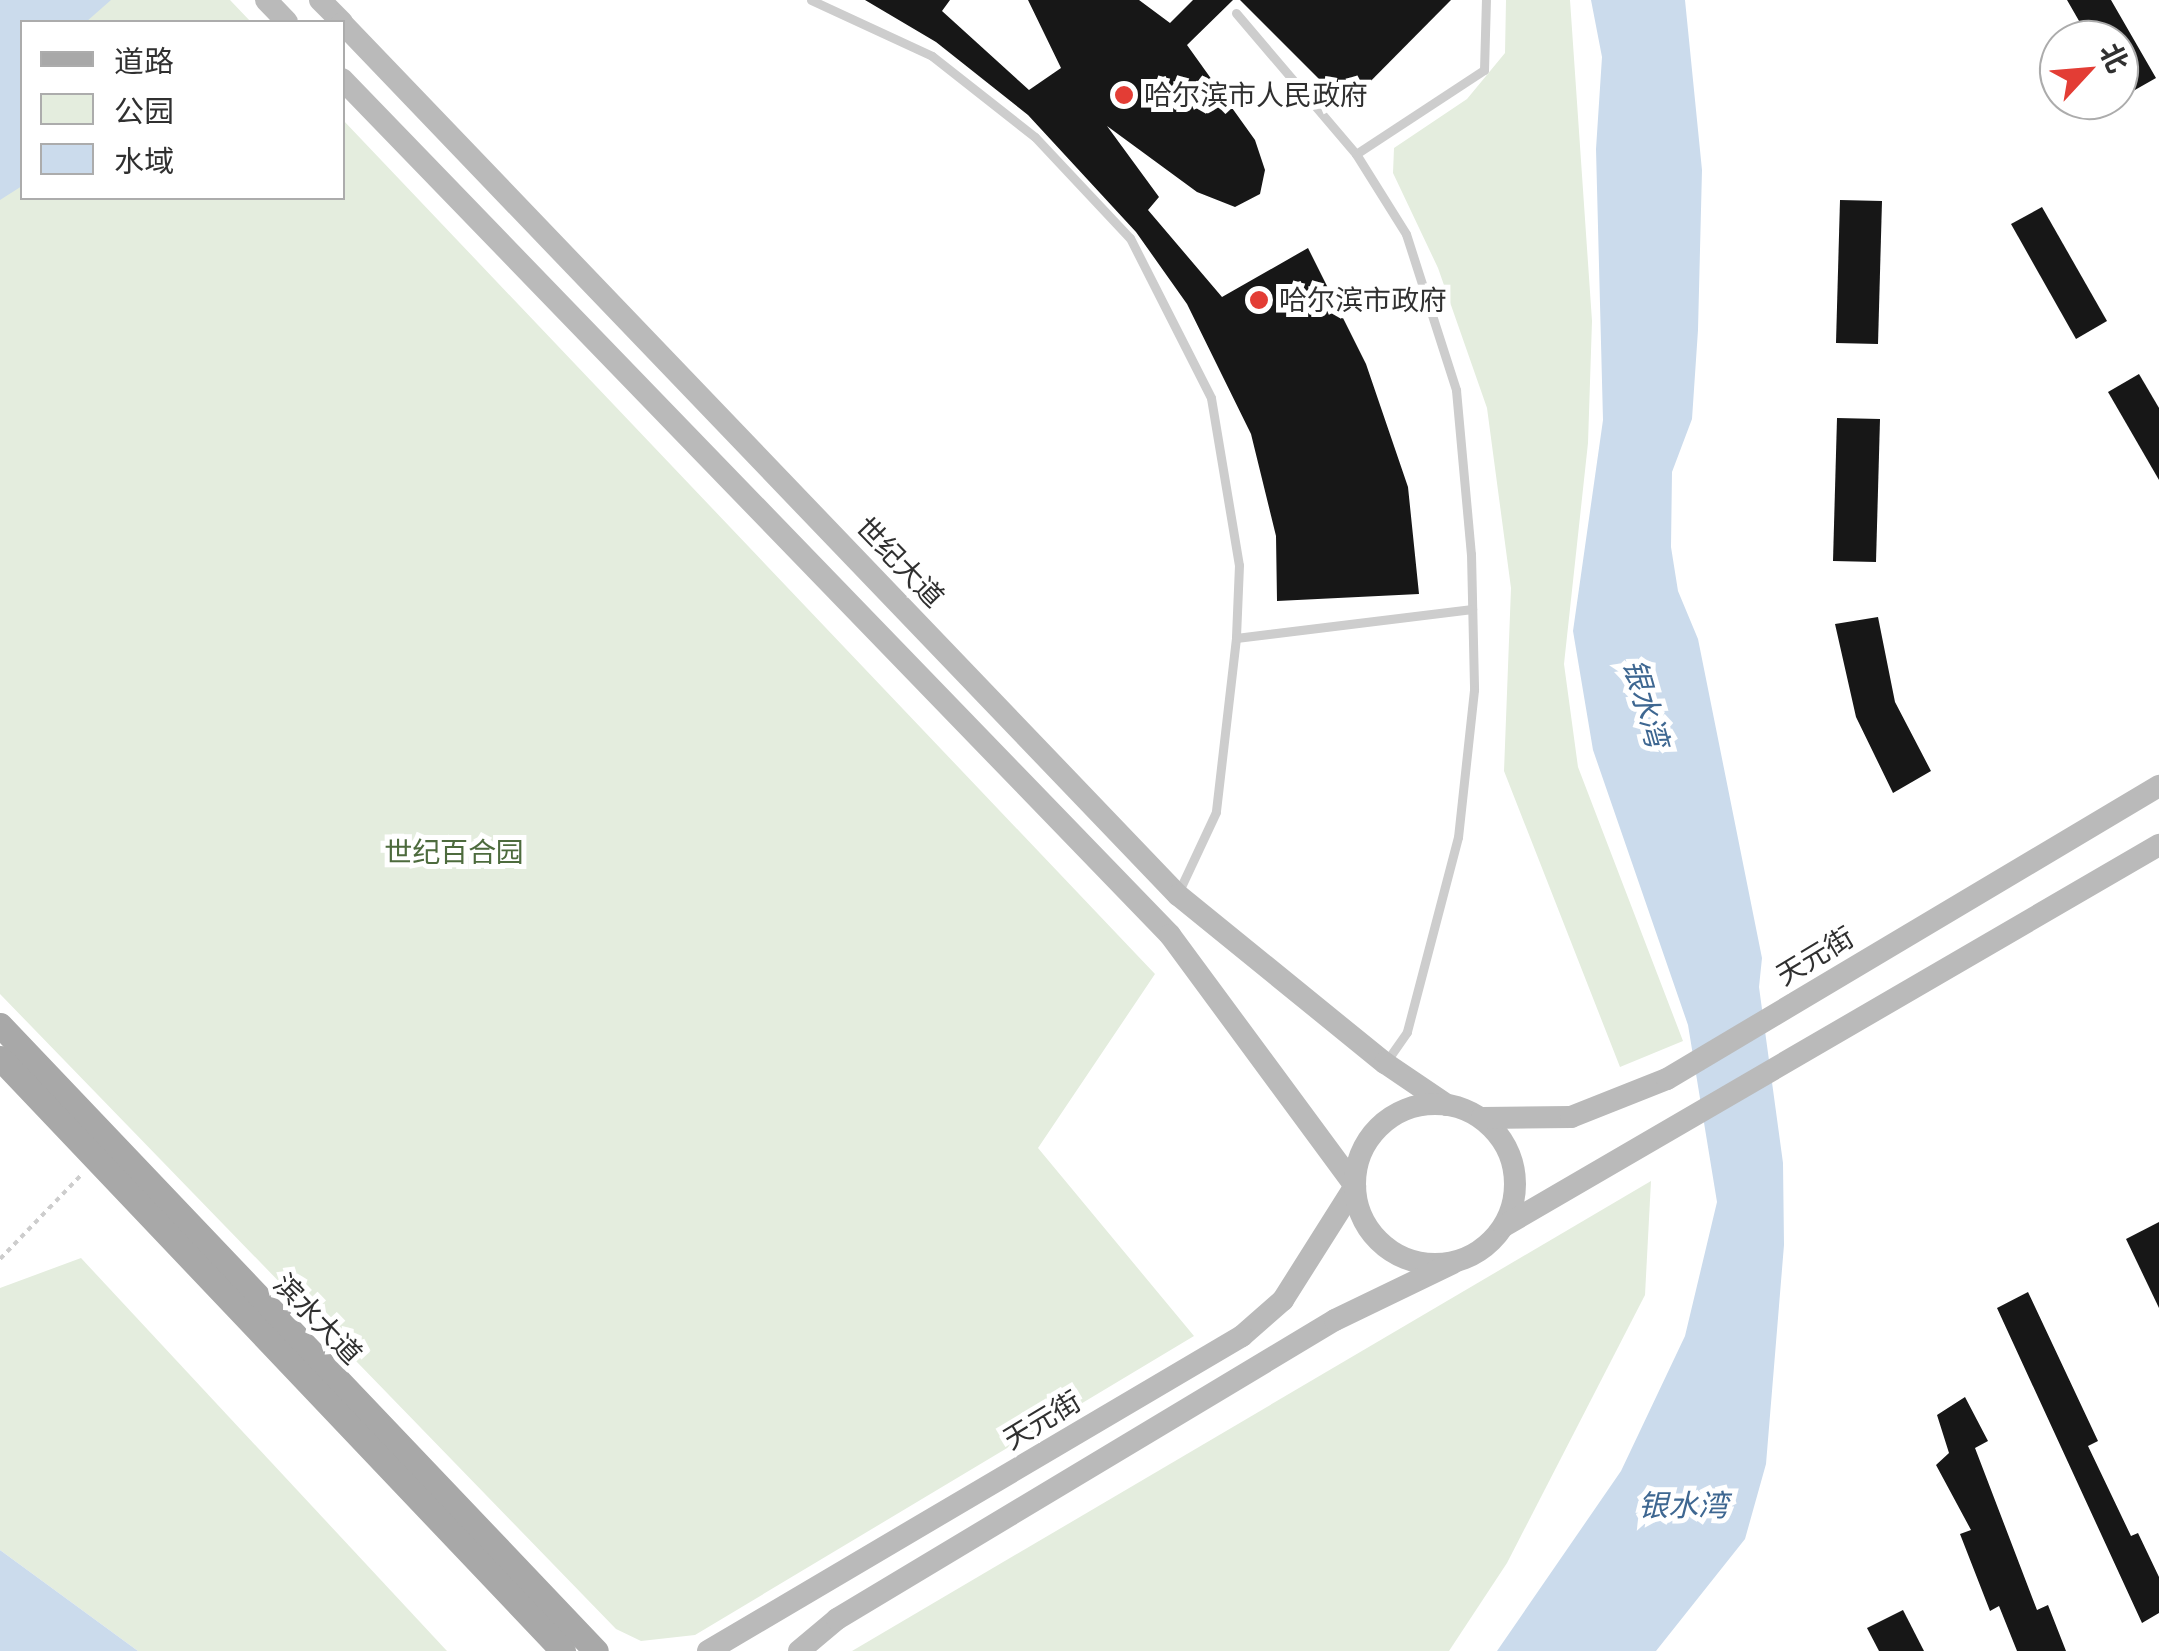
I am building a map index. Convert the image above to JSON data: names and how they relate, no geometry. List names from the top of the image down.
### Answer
{
  "streets": {
    "main road": ["世纪大道", "天元街", "滨水大道"]
  },
  "crossings": [
    ["世纪大道", "天元街"]
  ],
  "water": ["银水湾"],
  "parks": ["世纪百合园"],
  "places": ["哈尔滨市人民政府", "哈尔滨市政府"],
  "legend": ["道路", "公园", "水域"],
  "north": "top right"
}
